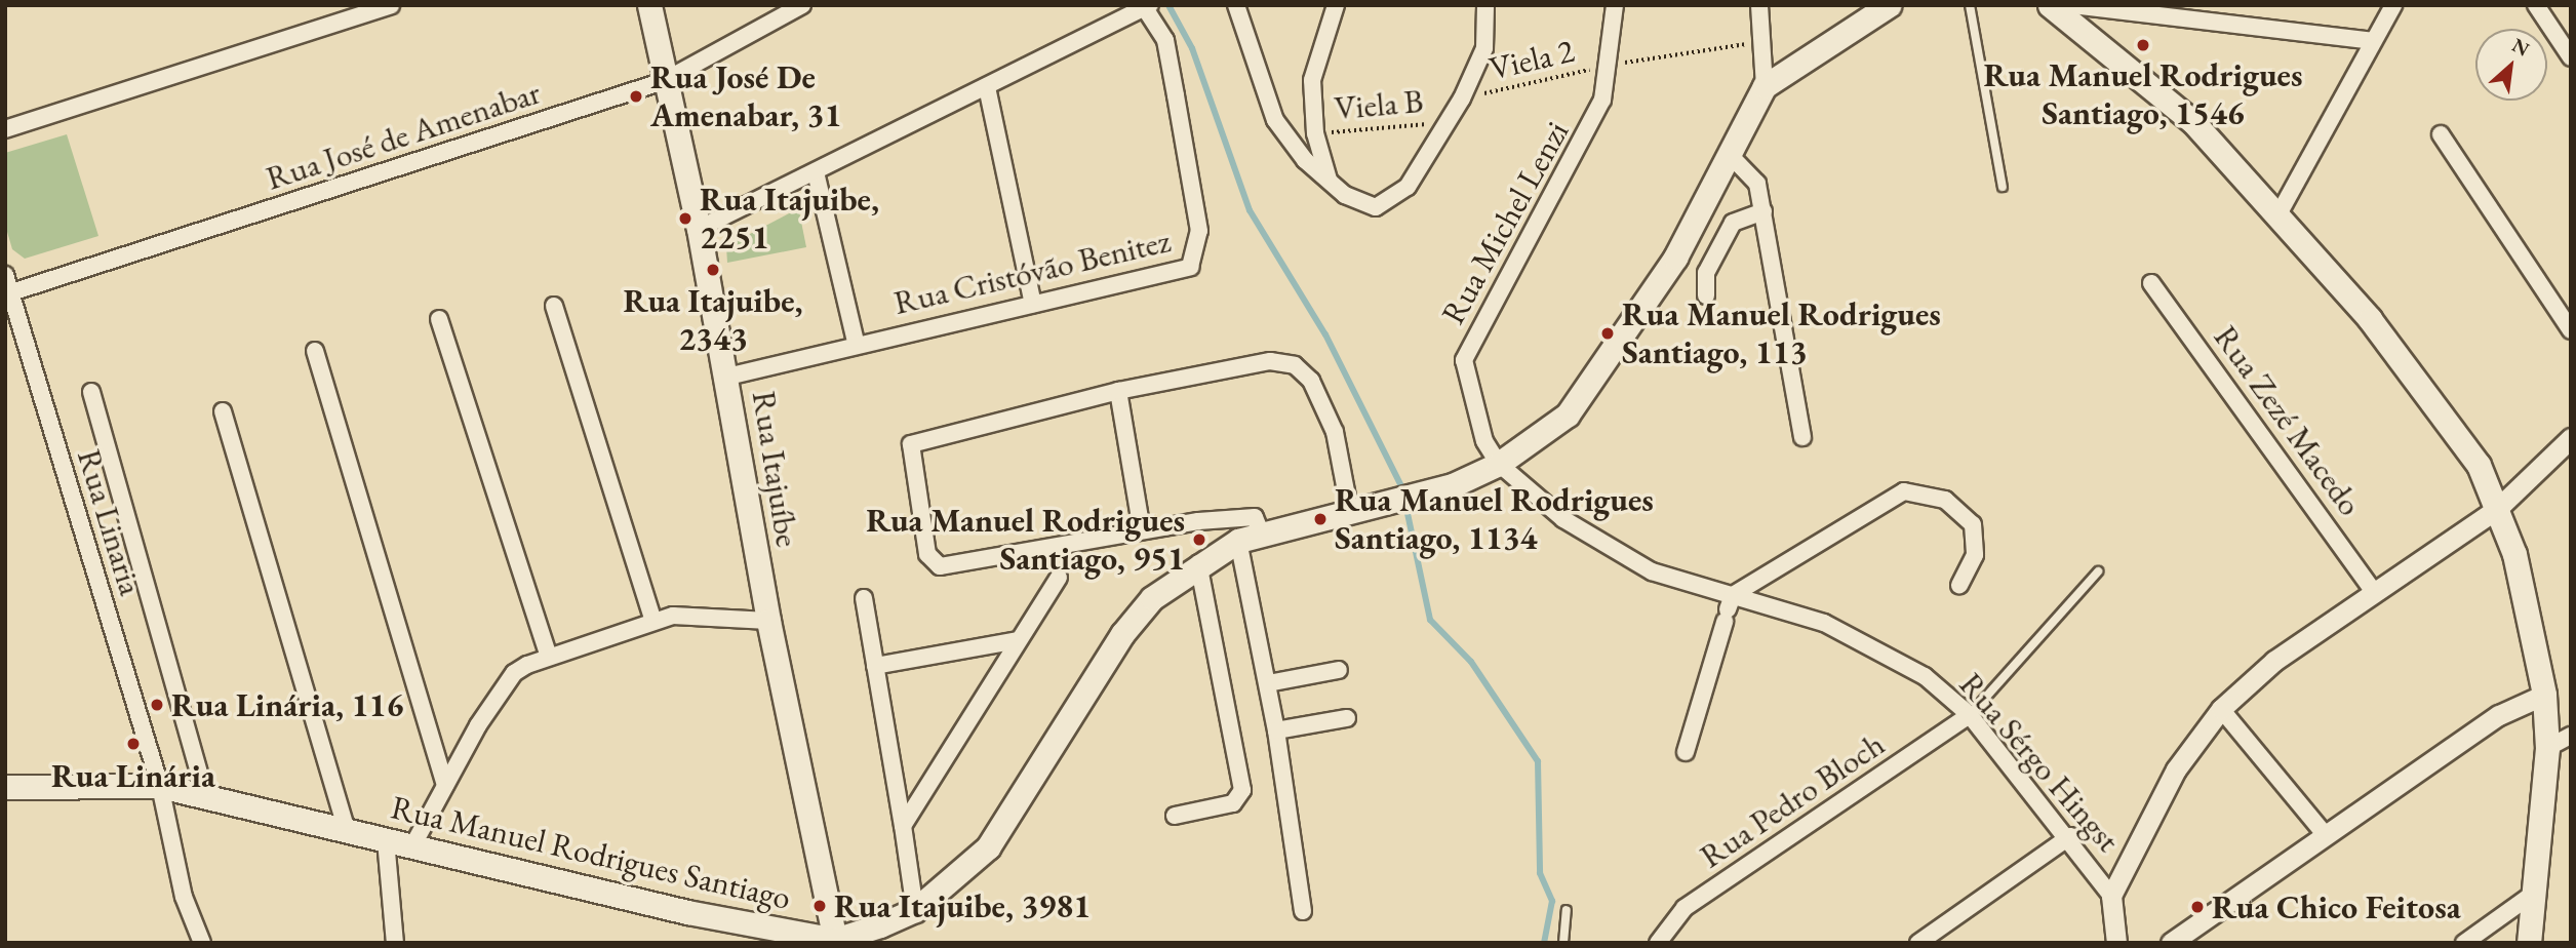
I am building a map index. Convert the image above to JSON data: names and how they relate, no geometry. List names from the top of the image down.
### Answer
{
  "streets": {
    "main road": ["Rua Itajuíbe", "Rua Manuel Rodrigues Santiago"],
    "street": [
      "Rua José de Amenabar",
      "Rua Michel Lenzi",
      "Rua Cristóvão Benitez",
      "Rua Zezé Macedo",
      "Rua Linaria",
      "Rua Sérgo Hingst",
      "Rua Pedro Bloch"
    ],
    "path": ["Viela 2", "Viela B"]
  },
  "crossings": [
    ["Viela 2", "Rua Michel Lenzi"],
    ["Rua José de Amenabar", "Rua Itajuíbe"],
    ["Rua José de Amenabar", "Rua Linaria"],
    ["Rua Michel Lenzi", "Rua Sérgo Hingst"],
    ["Rua Cristóvão Benitez", "Rua Itajuíbe"],
    ["Rua Itajuíbe", "Rua Manuel Rodrigues Santiago"],
    ["Rua Linaria", "Rua Manuel Rodrigues Santiago"],
    ["Rua Sérgo Hingst", "Rua Pedro Bloch"]
  ],
  "places": [
    "Rua Manuel Rodrigues Santiago, 1546",
    "Rua José De Amenabar, 31",
    "Rua Itajuibe, 2251",
    "Rua Itajuibe, 2343",
    "Rua Manuel Rodrigues Santiago, 113",
    "Rua Manuel Rodrigues Santiago, 1134",
    "Rua Manuel Rodrigues Santiago, 951",
    "Rua Linária, 116",
    "Rua Linária",
    "Rua Itajuibe, 3981",
    "Rua Chico Feitosa"
  ],
  "north": "top right"
}
